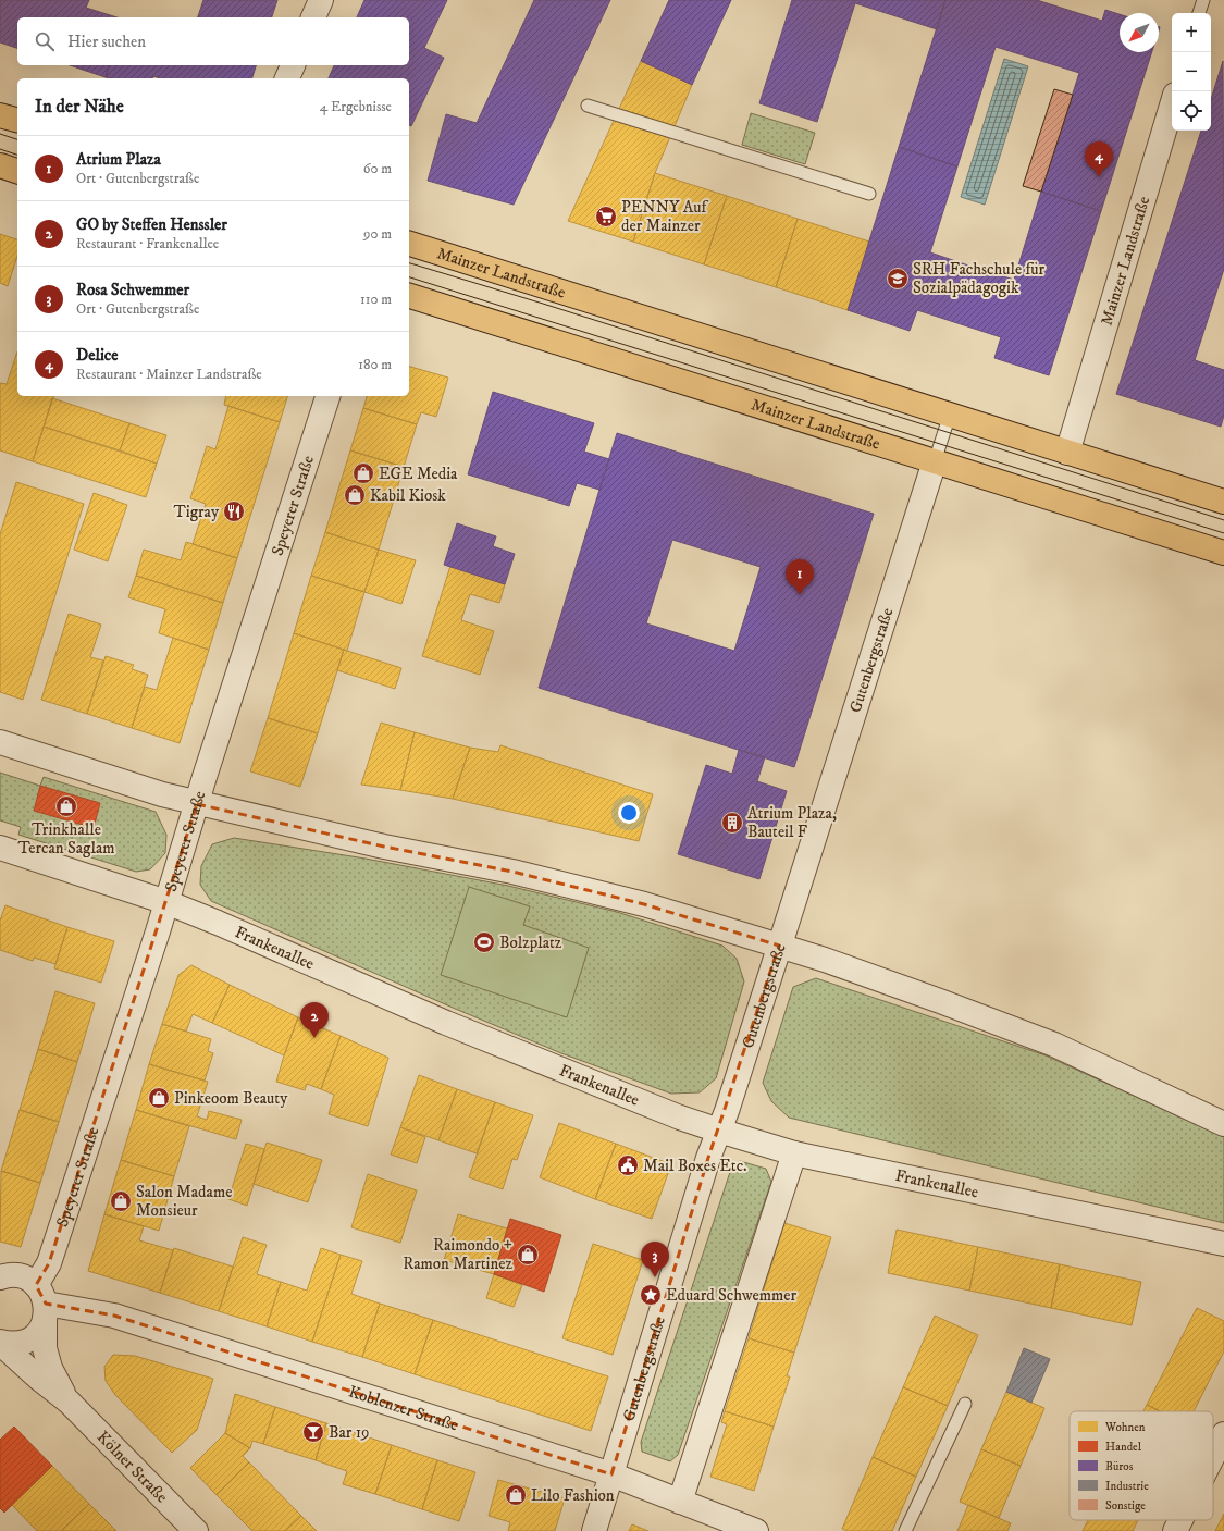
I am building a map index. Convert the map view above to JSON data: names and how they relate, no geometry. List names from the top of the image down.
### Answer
{
  "streets": {
    "main road": ["Mainzer Landstraße"],
    "street": [
      "Speyerer Straße",
      "Gutenbergstraße",
      "Frankenallee",
      "Koblenzer Straße",
      "Kölner Straße"
    ]
  },
  "crossings": [
    ["Mainzer Landstraße", "Gutenbergstraße"],
    ["Speyerer Straße", "Frankenallee"],
    ["Speyerer Straße", "Koblenzer Straße"],
    ["Speyerer Straße", "Kölner Straße"],
    ["Gutenbergstraße", "Frankenallee"],
    ["Gutenbergstraße", "Koblenzer Straße"],
    ["Koblenzer Straße", "Kölner Straße"]
  ],
  "places": {
    "supermarket": ["PENNY Auf der Mainzer"],
    "school or university": ["SRH Fachschule für Sozialpädagogik"],
    "shop": [
      "EGE Media",
      "Kabil Kiosk",
      "Trinkhalle Tercan Saglam",
      "Pinkeoom Beauty",
      "Salon Madame Monsieur",
      "Raimondo + Ramon Martinez",
      "Lilo Fashion"
    ],
    "restaurant": ["Tigray"],
    "building": ["Atrium Plaza, Bauteil F"],
    "sports": ["Bolzplatz"],
    "public building": ["Mail Boxes Etc."],
    "place": ["Eduard Schwemmer"],
    "bar": ["Bar 19"]
  },
  "legend": [
    "Wohnen",
    "Handel",
    "Büros",
    "Industrie",
    "Sonstige"
  ],
  "north": "bottom left",
  "page": {
    "map_buttons": ["+", "−"],
    "search": "Hier suchen",
    "heading": ["In der Nähe", "4 Ergebnisse"],
    "list": [
      {
        "mark": "1",
        "name": "Atrium Plaza",
        "note": "Ort · Gutenbergstraße",
        "value": "60 m"
      },
      {
        "mark": "2",
        "name": "GO by Steffen Henssler",
        "note": "Restaurant · Frankenallee",
        "value": "90 m"
      },
      {
        "mark": "3",
        "name": "Rosa Schwemmer",
        "note": "Ort · Gutenbergstraße",
        "value": "110 m"
      },
      {
        "mark": "4",
        "name": "Delice",
        "note": "Restaurant · Mainzer Landstraße",
        "value": "180 m"
      }
    ],
    "pins": [
      "4",
      "1",
      "2",
      "3"
    ]
  }
}
